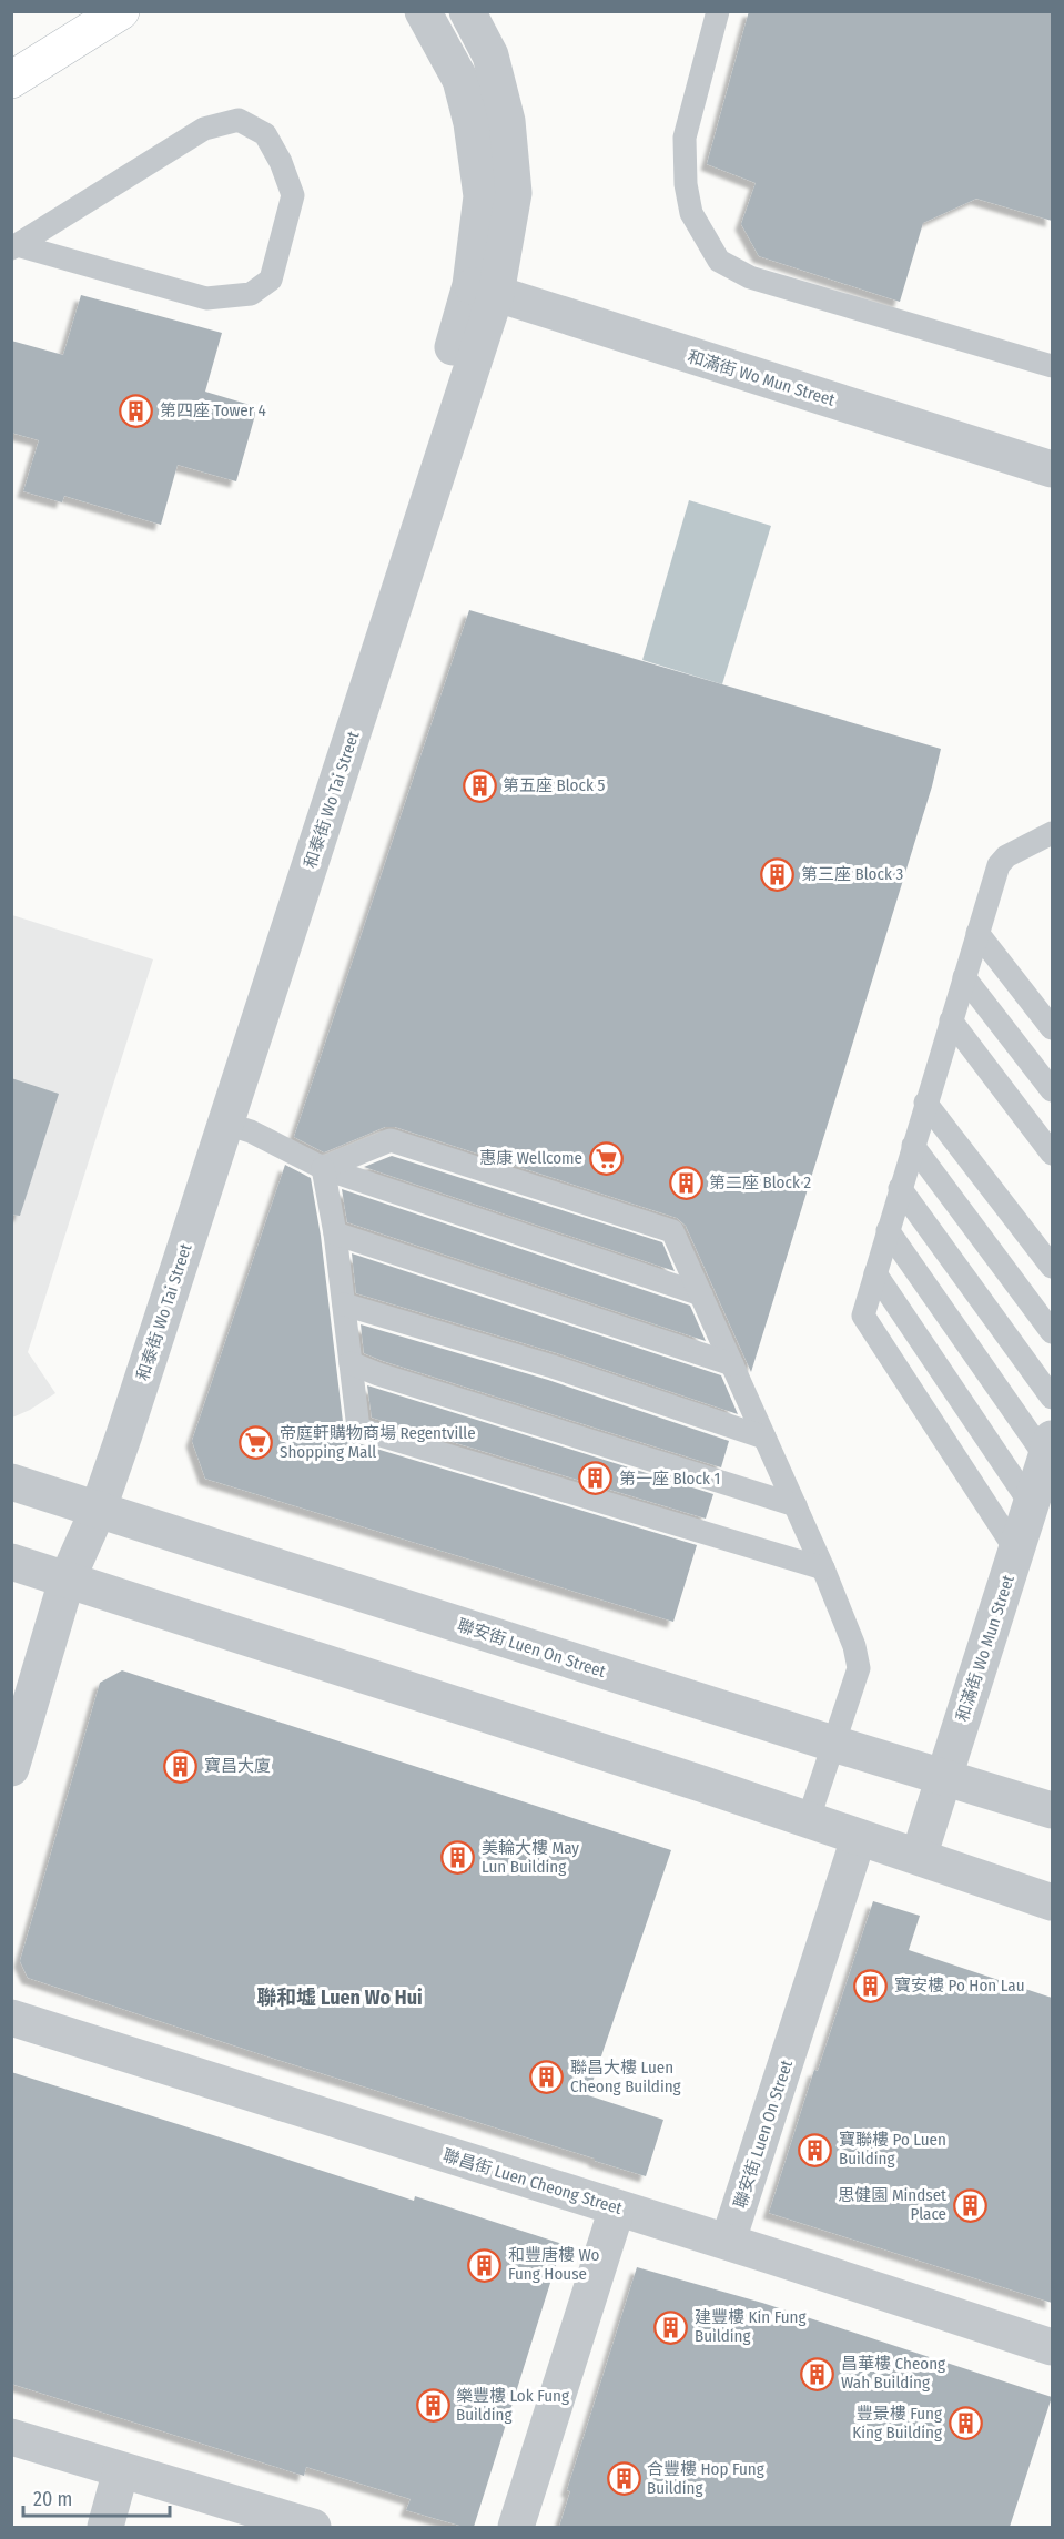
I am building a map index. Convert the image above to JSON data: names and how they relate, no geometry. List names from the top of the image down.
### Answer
{
  "streets": {
    "street": [
      "和滿街 Wo Mun Street",
      "和泰街 Wo Tai Street",
      "聯安街 Luen On Street",
      "聯昌街 Luen Cheong Street"
    ]
  },
  "crossings": [
    ["和滿街 Wo Mun Street", "和泰街 Wo Tai Street"],
    ["和滿街 Wo Mun Street", "聯安街 Luen On Street"],
    ["和泰街 Wo Tai Street", "聯安街 Luen On Street"],
    ["聯安街 Luen On Street", "聯昌街 Luen Cheong Street"]
  ],
  "districts": ["聯和墟 Luen Wo Hui"],
  "places": {
    "building": [
      "第四座 Tower 4",
      "第五座 Block 5",
      "第三座 Block 3",
      "第二座 Block 2",
      "第一座 Block 1",
      "寶昌大廈",
      "美輪大樓 May Lun Building",
      "寶安樓 Po Hon Lau",
      "聯昌大樓 Luen Cheong Building",
      "寶聯樓 Po Luen Building",
      "思健園 Mindset Place",
      "和豐唐樓 Wo Fung House",
      "建豐樓 Kin Fung Building",
      "昌華樓 Cheong Wah Building",
      "樂豐樓 Lok Fung Building",
      "豐景樓 Fung King Building",
      "合豐樓 Hop Fung Building"
    ],
    "supermarket": ["惠康 Wellcome", "帝庭軒購物商場 Regentville Shopping Mall"]
  },
  "scale_bar": "20 m"
}
